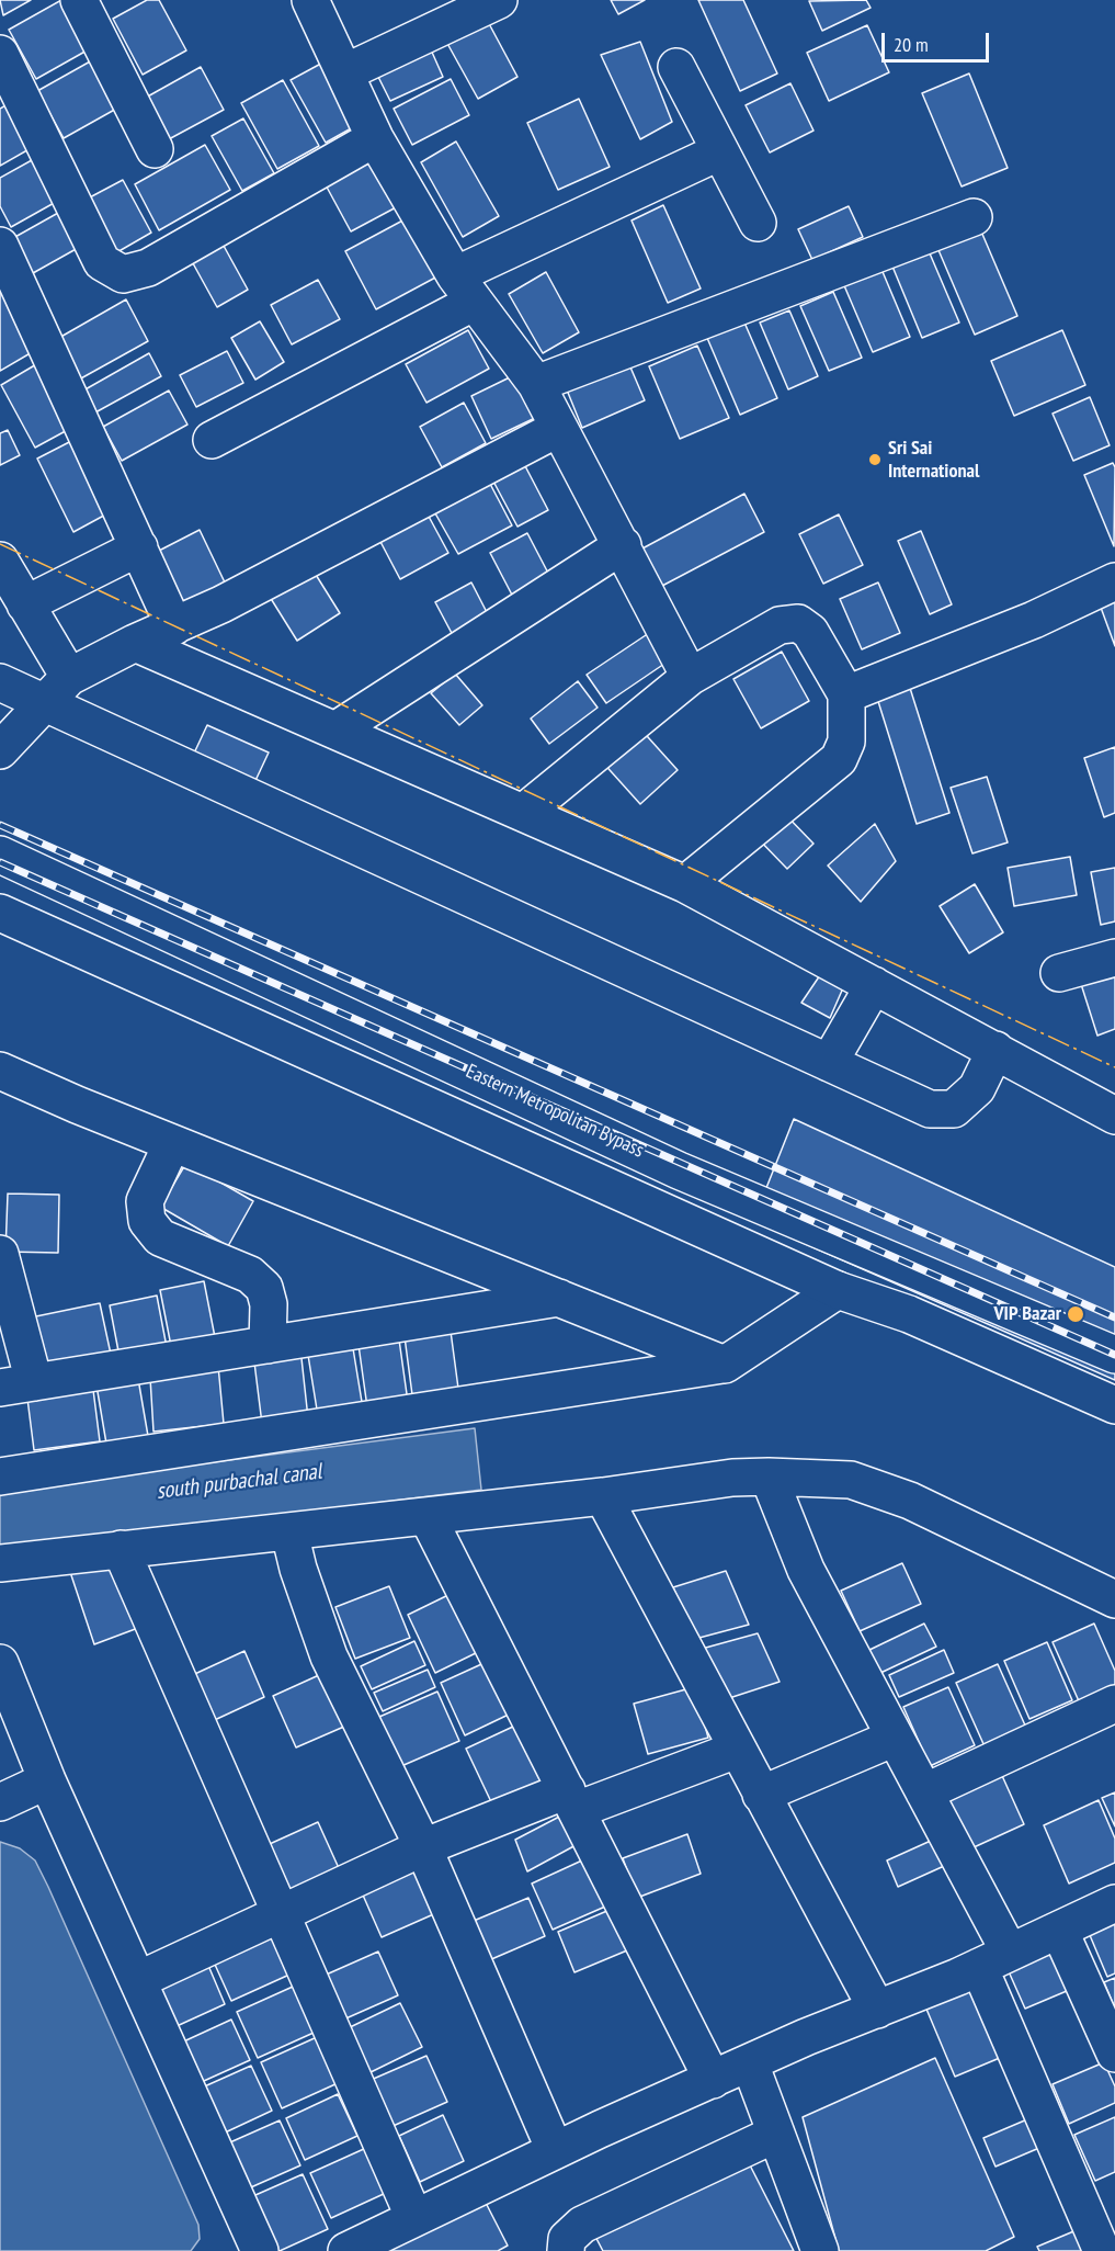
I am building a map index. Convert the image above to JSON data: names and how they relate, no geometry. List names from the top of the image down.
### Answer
{
  "streets": {
    "street": ["Eastern Metropolitan Bypass"]
  },
  "water": ["south purbachal canal"],
  "places": ["Sri Sai International", "VIP Bazar"],
  "scale_bar": "20 m"
}
